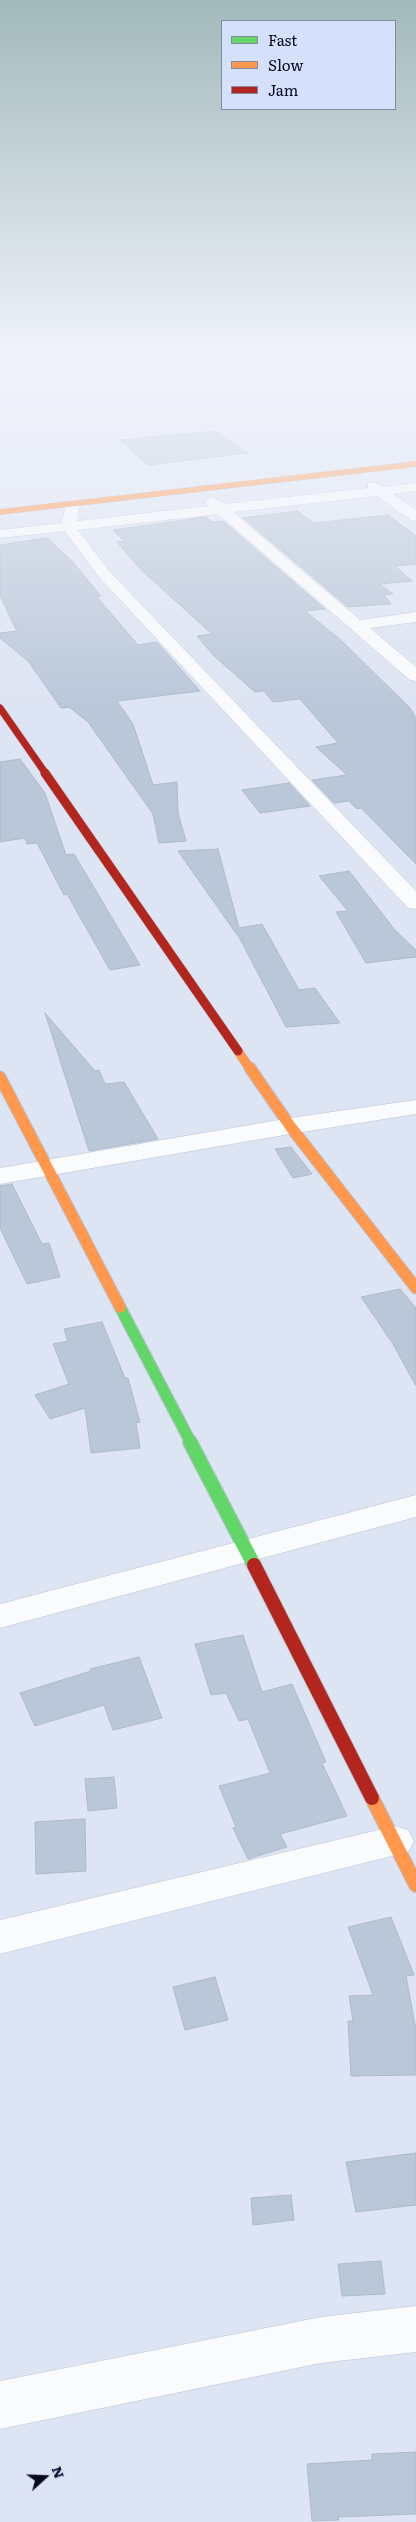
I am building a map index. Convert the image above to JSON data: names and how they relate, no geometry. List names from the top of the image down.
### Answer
{
  "legend": ["Fast", "Slow", "Jam"],
  "north": "right"
}
